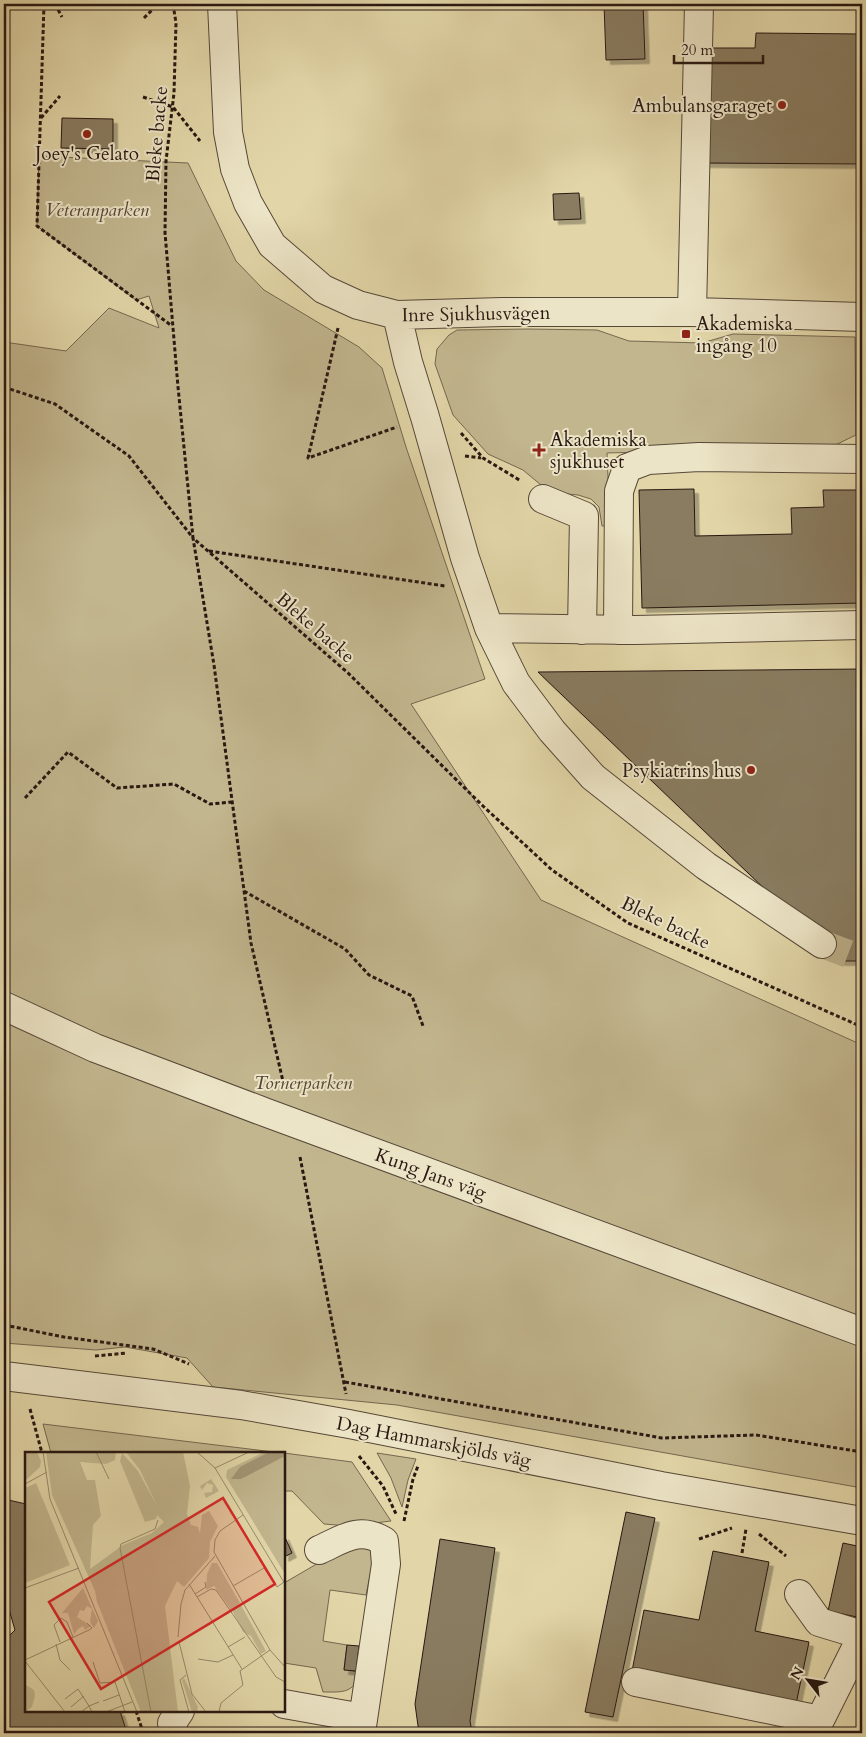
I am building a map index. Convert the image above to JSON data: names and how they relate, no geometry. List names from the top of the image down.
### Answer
{
  "streets": {
    "street": ["Inre Sjukhusvägen", "Kung Jans väg", "Dag Hammarskjölds väg"],
    "path": ["Bleke backe"]
  },
  "parks": ["Veteranparken", "Tornerparken"],
  "places": {
    "other": ["Ambulansgaraget", "Joey's Gelato", "Psykiatrins hus"],
    "transit": ["Akademiska ingång 10"],
    "health": ["Akademiska sjukhuset"]
  },
  "scale_bar": "20 m",
  "north": "top left"
}
